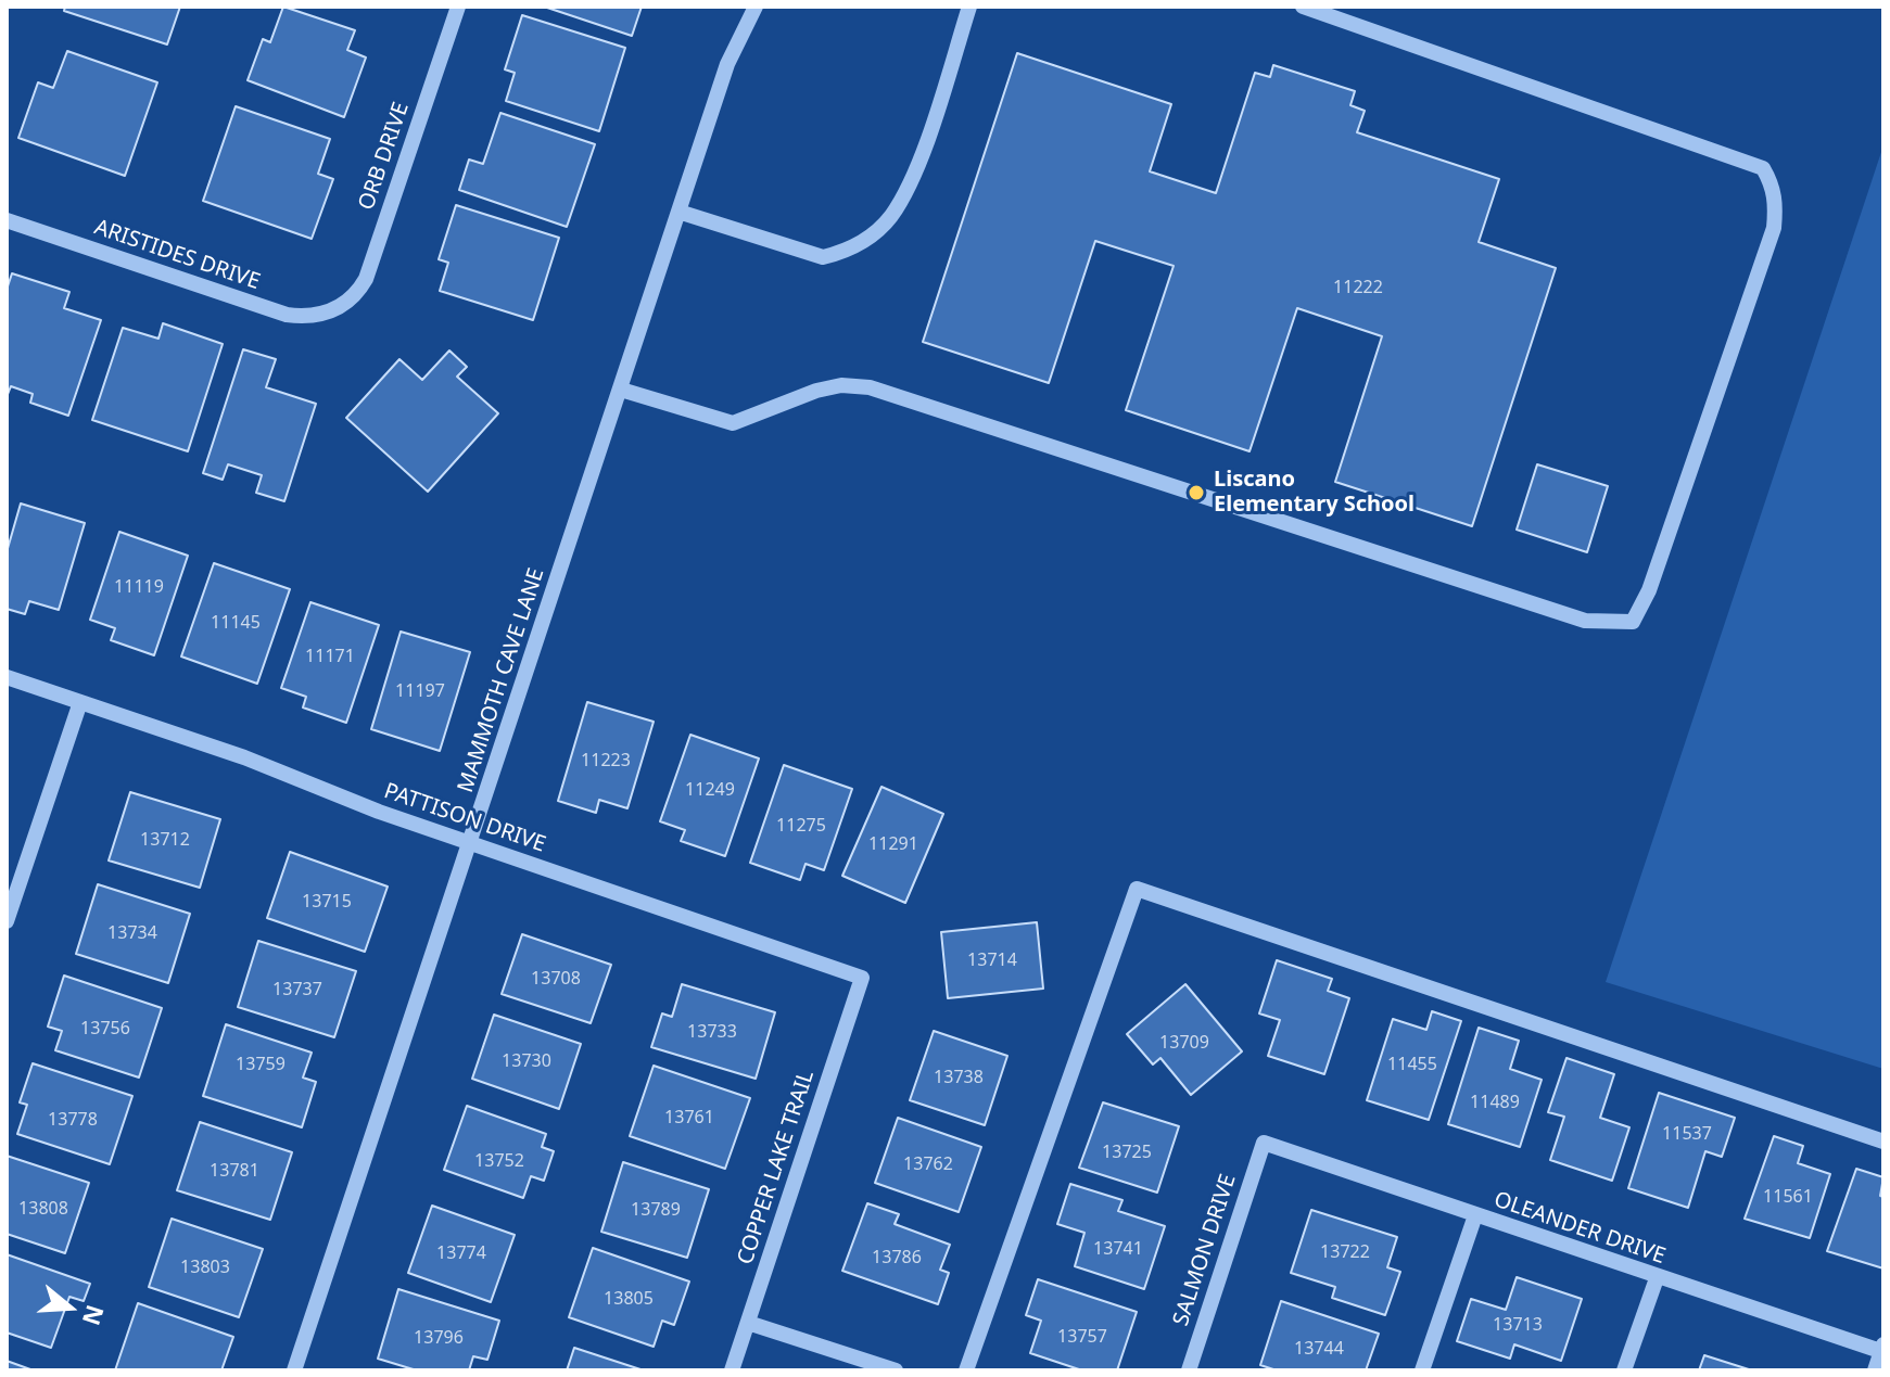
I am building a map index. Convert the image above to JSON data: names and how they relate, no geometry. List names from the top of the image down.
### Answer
{
  "streets": {
    "street": [
      "ORB DRIVE",
      "ARISTIDES DRIVE",
      "MAMMOTH CAVE LANE",
      "PATTISON DRIVE",
      "COPPER LAKE TRAIL",
      "OLEANDER DRIVE",
      "SALMON DRIVE"
    ]
  },
  "crossings": [
    ["ORB DRIVE", "ARISTIDES DRIVE"],
    ["MAMMOTH CAVE LANE", "PATTISON DRIVE"],
    ["PATTISON DRIVE", "COPPER LAKE TRAIL"],
    ["OLEANDER DRIVE", "SALMON DRIVE"]
  ],
  "places": ["Liscano Elementary School"],
  "house_numbers": [
    "11222",
    "11119",
    "11145",
    "11171",
    "11197",
    "11223",
    "11249",
    "11275",
    "13712",
    "11291",
    "13715",
    "13734",
    "13714",
    "13708",
    "13737",
    "13756",
    "13733",
    "13709",
    "13730",
    "13759",
    "11455",
    "13738",
    "11489",
    "13761",
    "13778",
    "11537",
    "13725",
    "13752",
    "13762",
    "13781",
    "11561",
    "13808",
    "13789",
    "13741",
    "13722",
    "13774",
    "13786",
    "13803",
    "13805",
    "13713",
    "13757",
    "13796",
    "13744"
  ],
  "north": "right"
}
